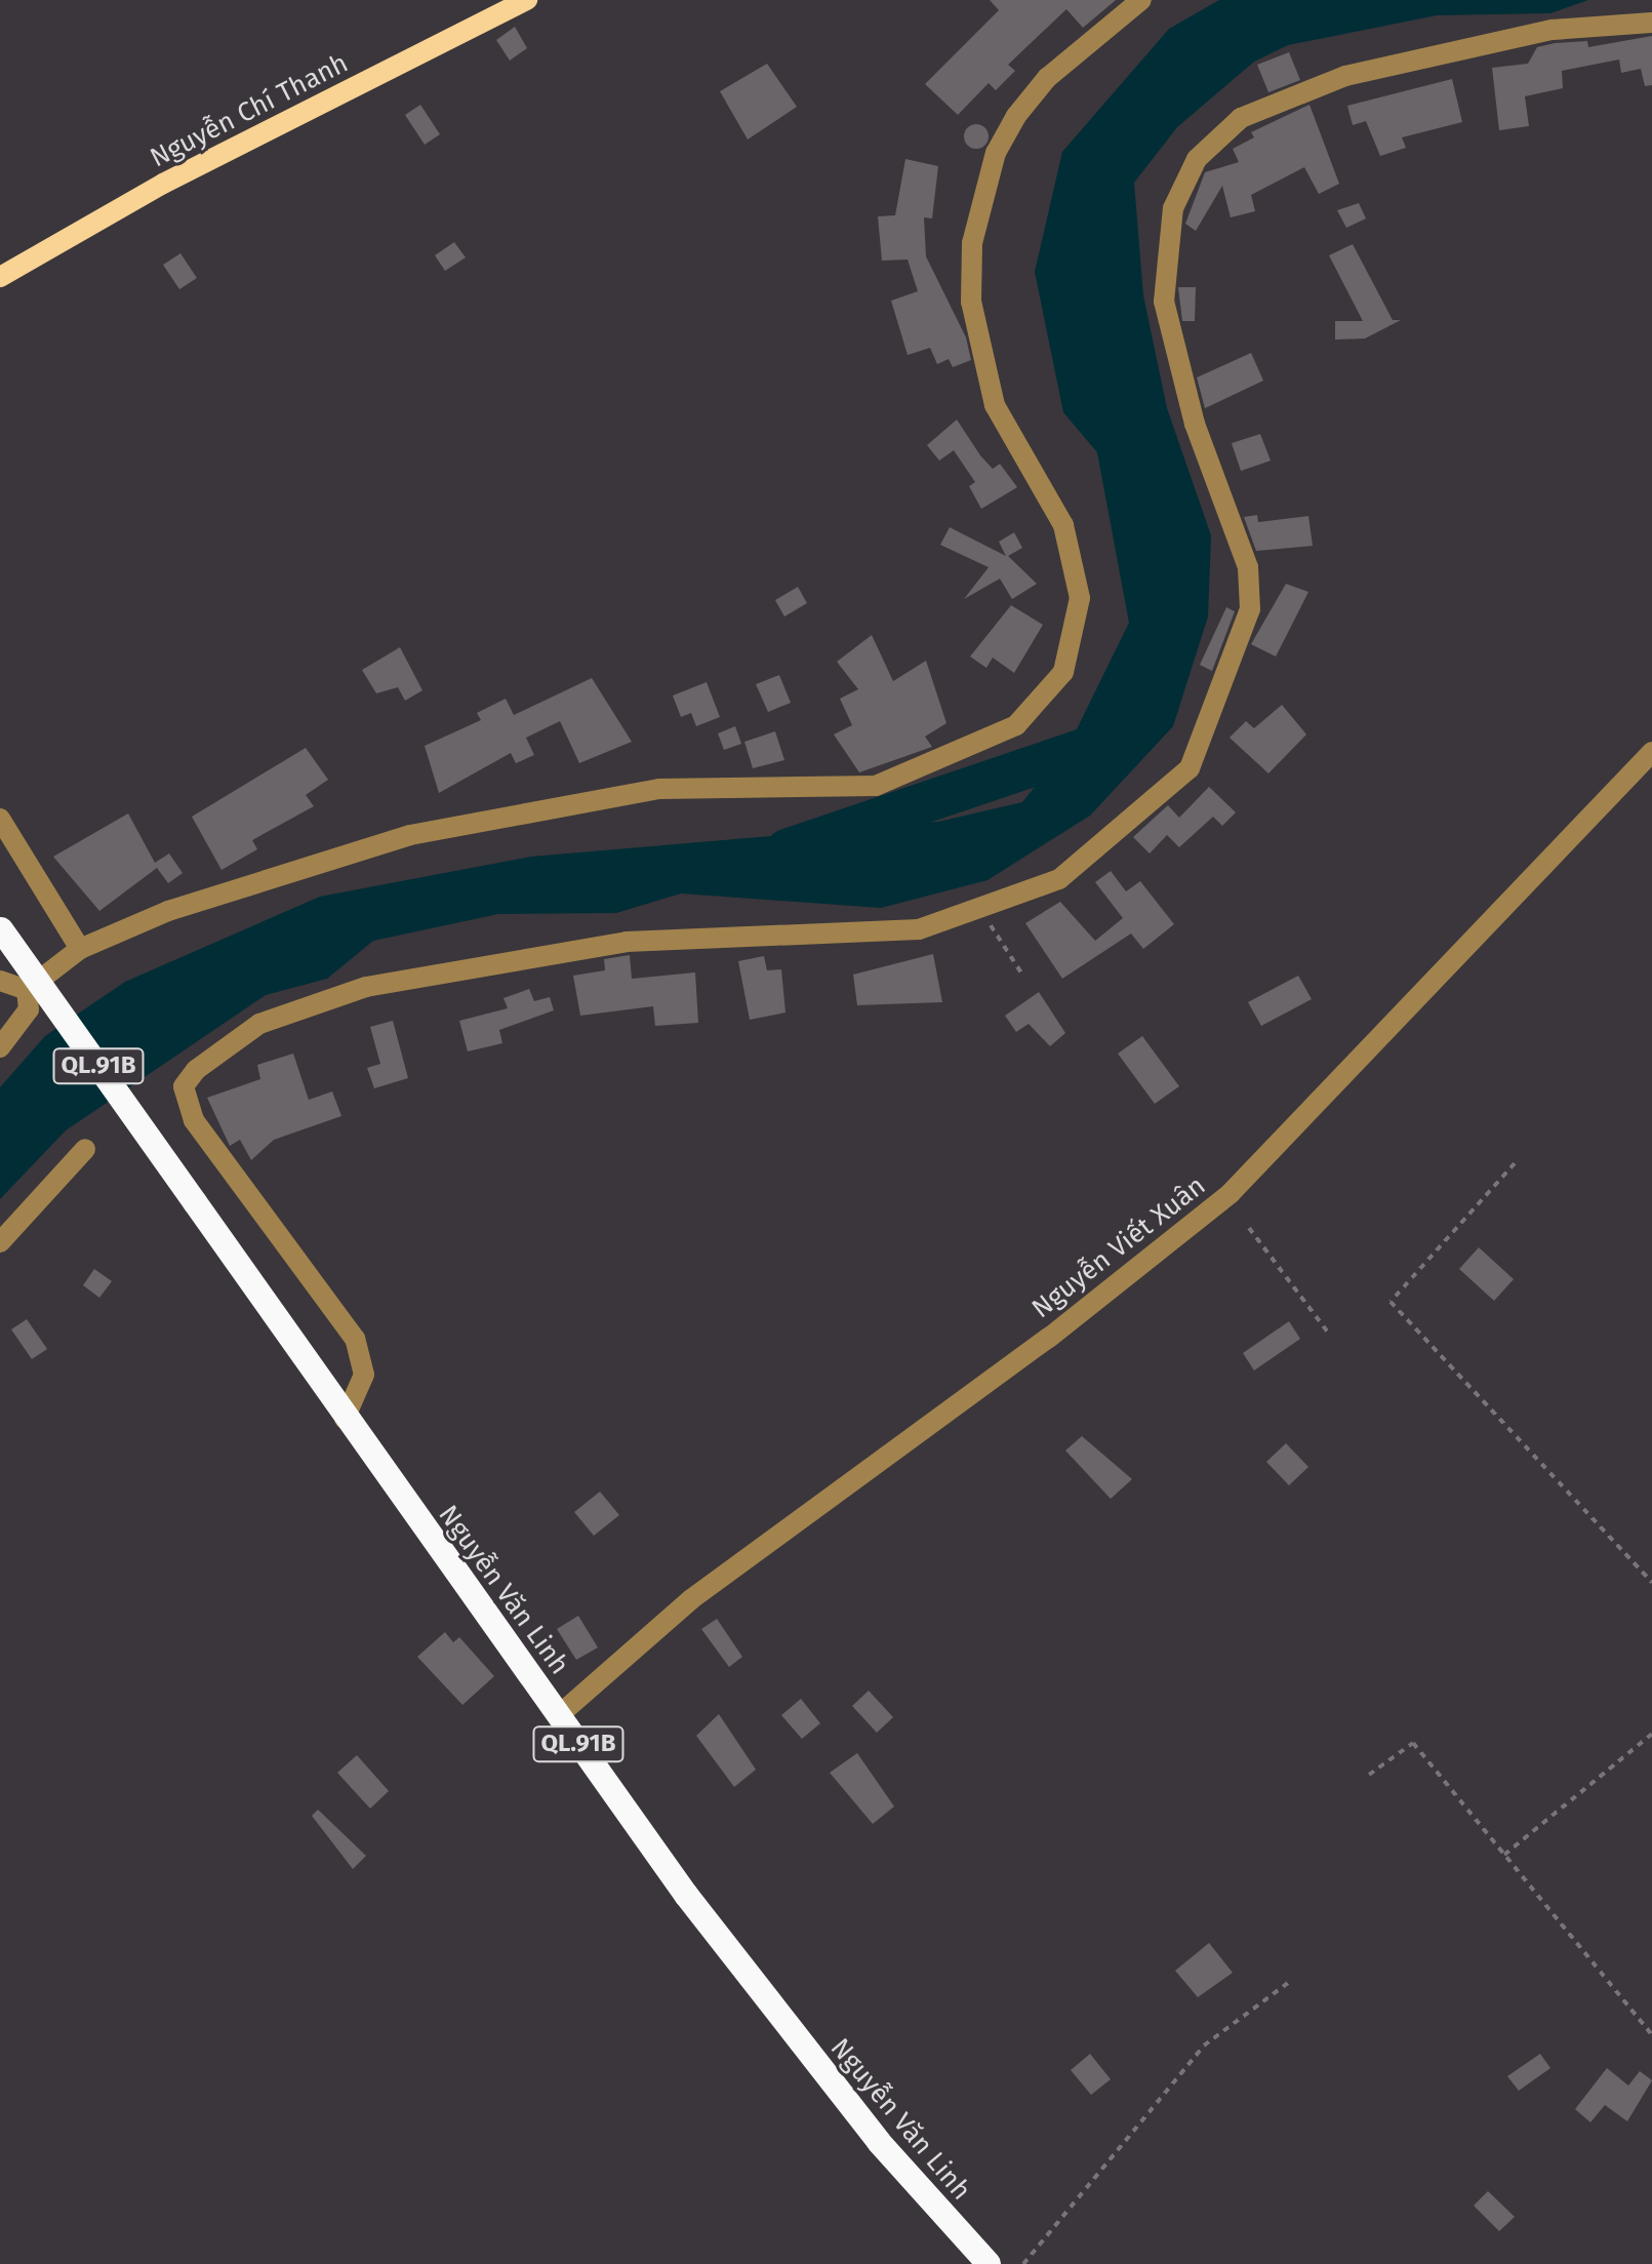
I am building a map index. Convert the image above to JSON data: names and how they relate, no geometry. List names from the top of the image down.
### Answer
{
  "streets": {
    "highway": ["QL.91B", "Nguyễn Văn Linh"],
    "main road": ["Nguyễn Chí Thanh"],
    "street": ["Nguyễn Viết Xuân"]
  },
  "crossings": [
    ["Nguyễn Viết Xuân", "Nguyễn Văn Linh"]
  ]
}
